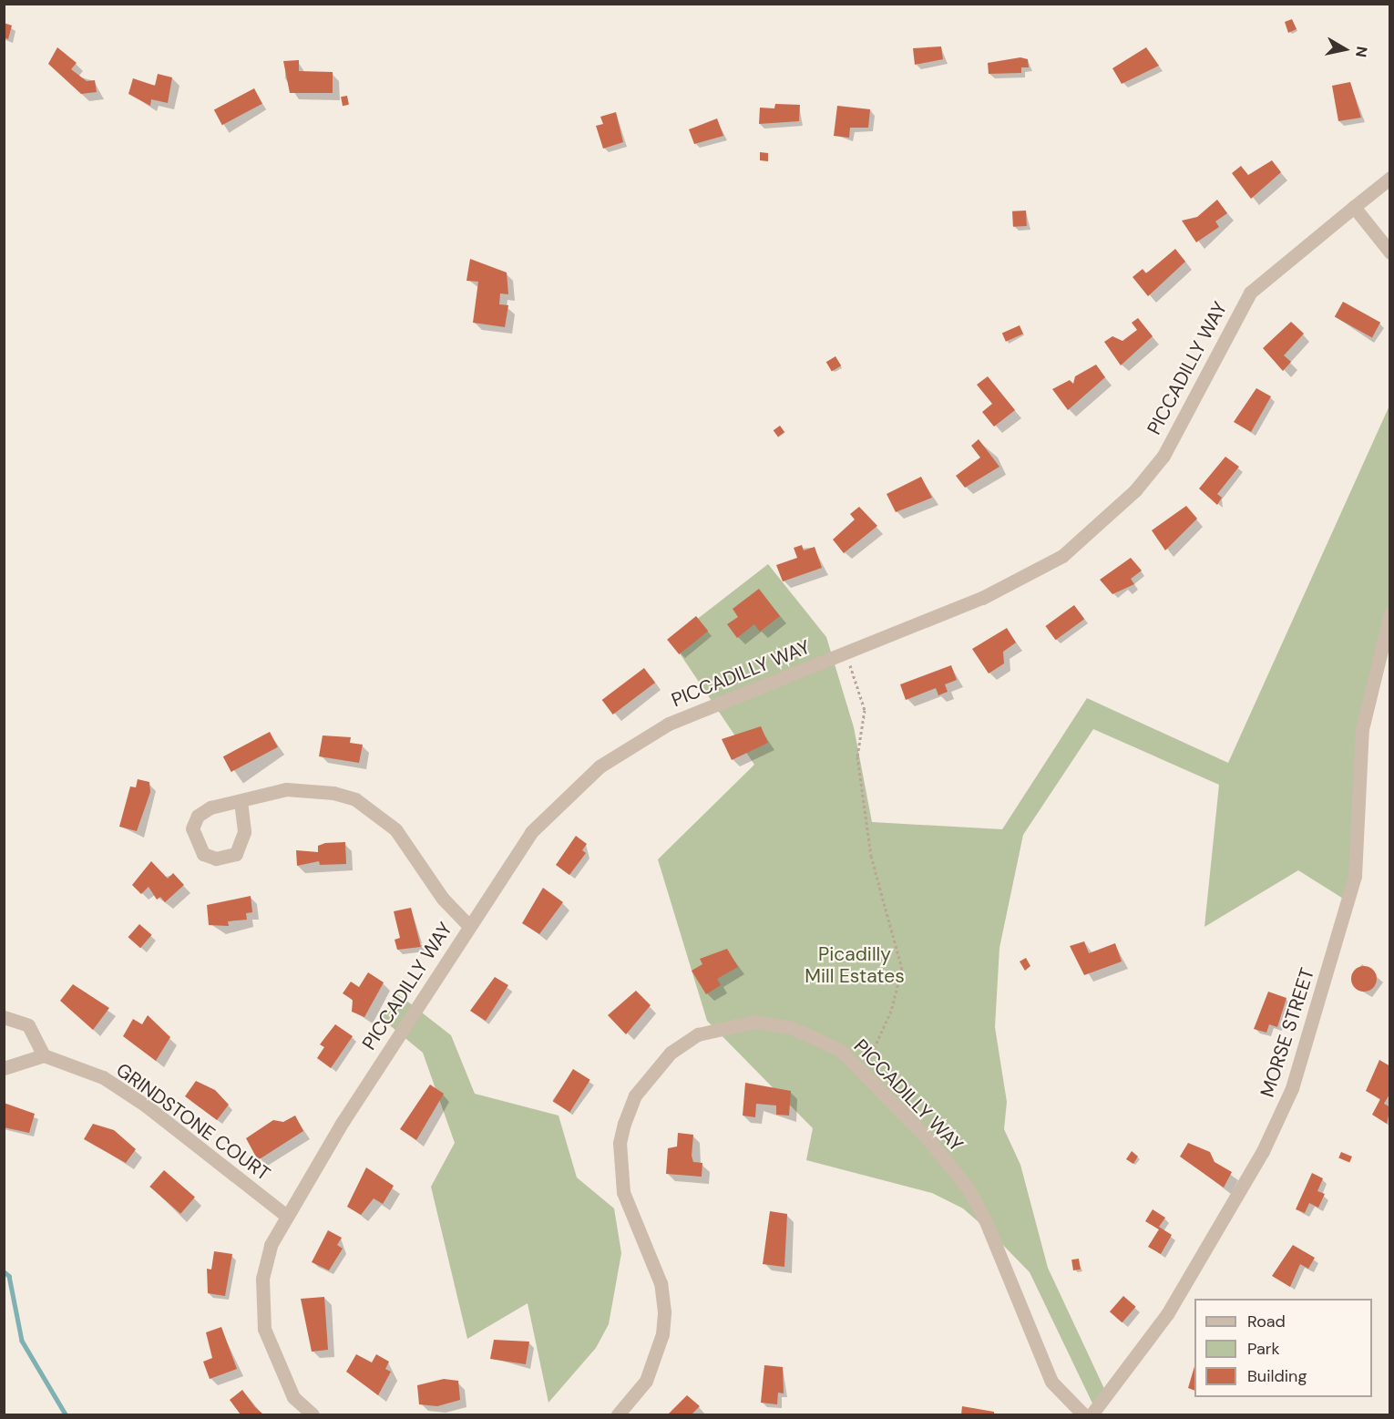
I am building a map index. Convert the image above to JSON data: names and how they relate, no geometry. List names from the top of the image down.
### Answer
{
  "streets": {
    "street": ["PICCADILLY WAY", "MORSE STREET", "GRINDSTONE COURT"]
  },
  "crossings": [
    ["PICCADILLY WAY", "GRINDSTONE COURT"]
  ],
  "parks": ["Picadilly Mill Estates"],
  "legend": ["Road", "Park", "Building"],
  "north": "right"
}
